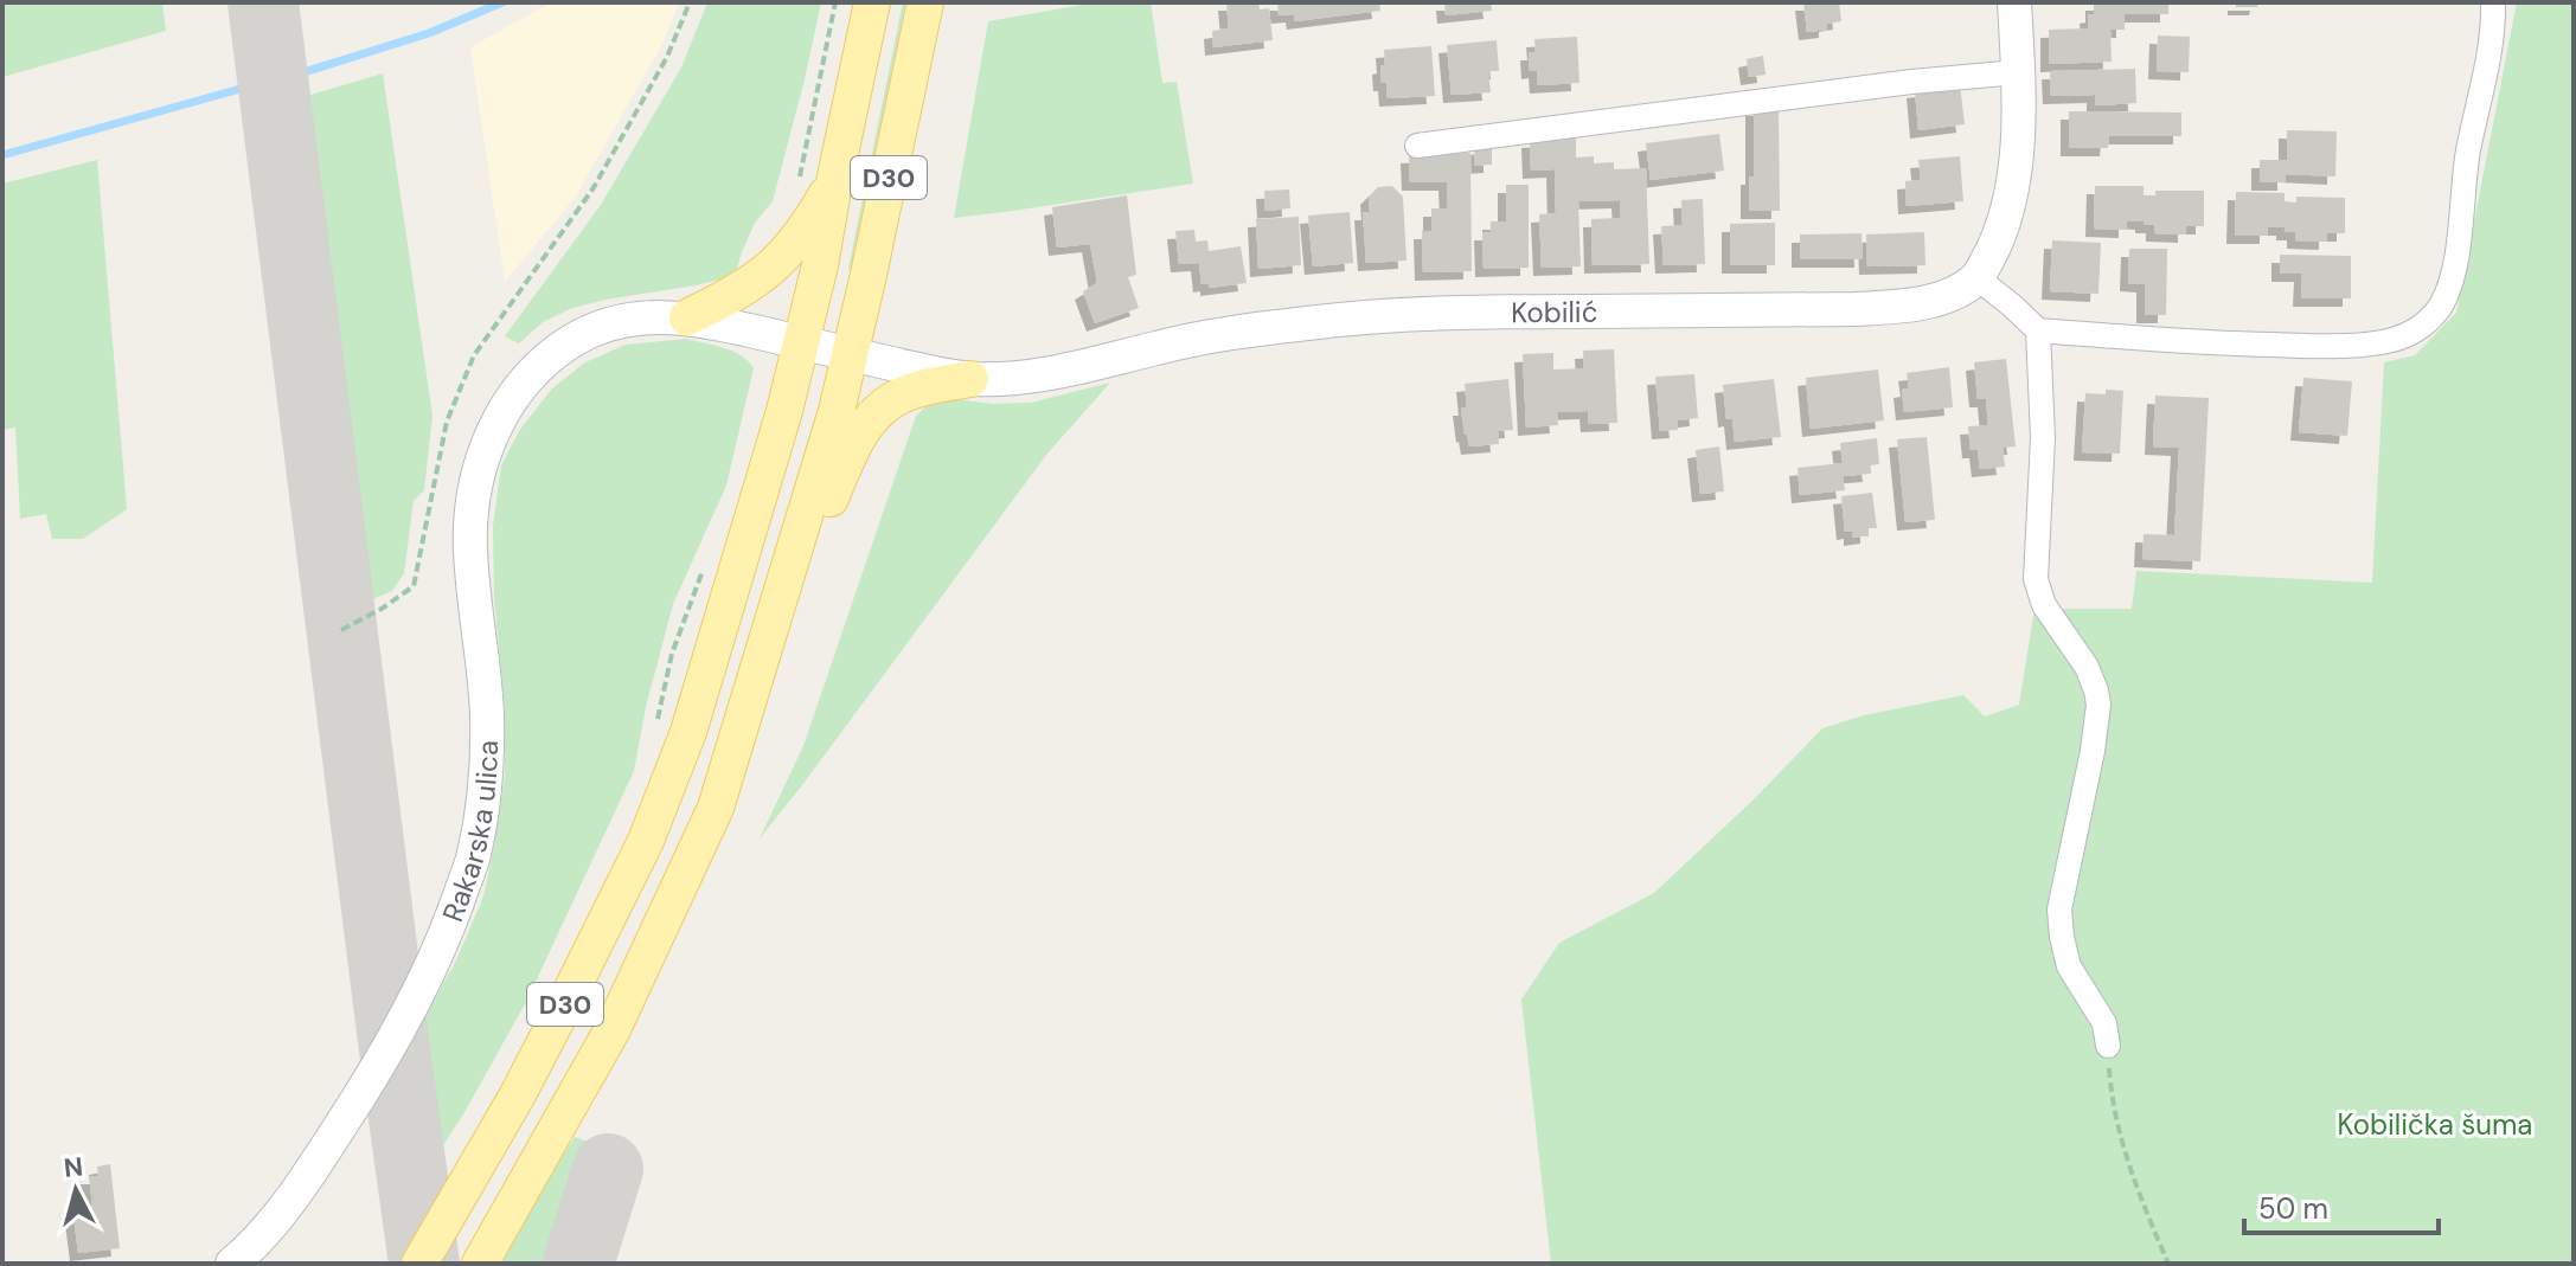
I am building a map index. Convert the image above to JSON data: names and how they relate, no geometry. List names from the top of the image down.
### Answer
{
  "streets": {
    "main road": ["D30", "Kobilić", "Rakarska ulica"]
  },
  "crossings": [
    ["D30", "Kobilić"],
    ["Kobilić", "Rakarska ulica"]
  ],
  "parks": ["Kobilička šuma"],
  "scale_bar": "50 m",
  "north": "top"
}
